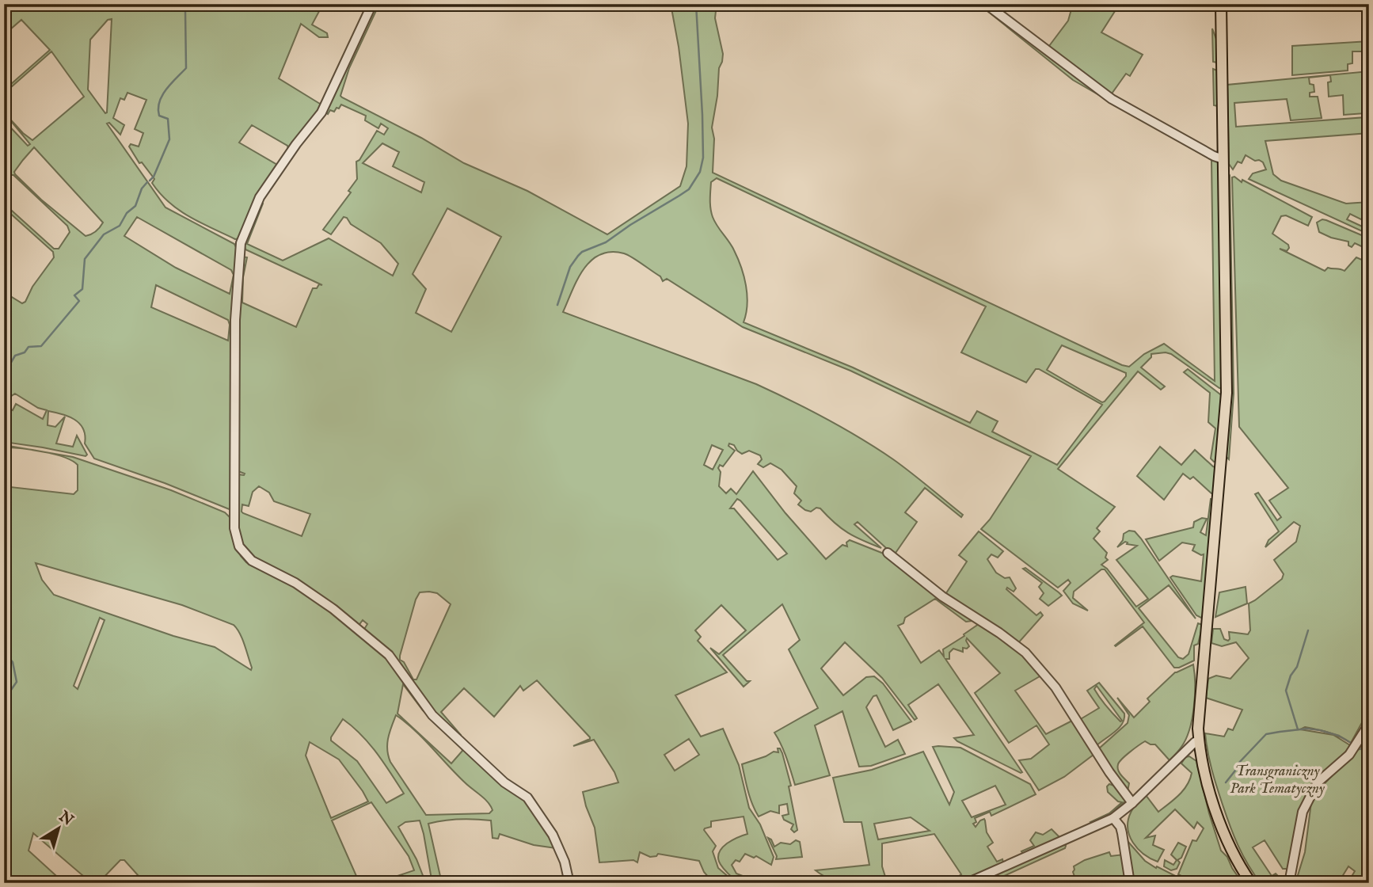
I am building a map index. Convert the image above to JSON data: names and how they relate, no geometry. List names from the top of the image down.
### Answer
{
  "parks": ["Transgraniczny Park Tematyczny"],
  "north": "top right"
}
